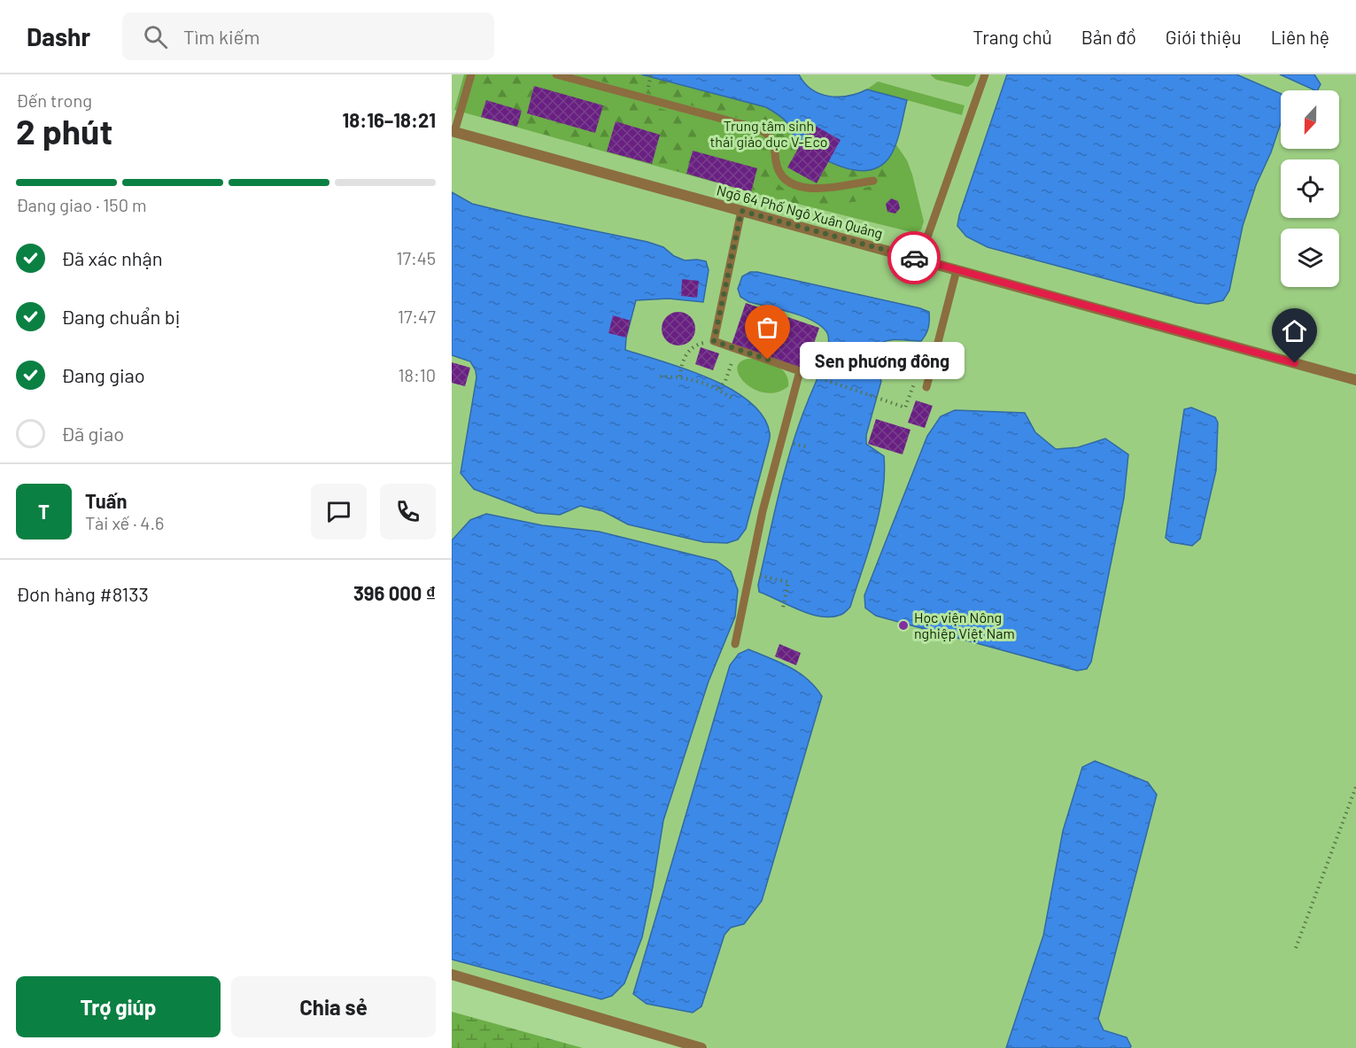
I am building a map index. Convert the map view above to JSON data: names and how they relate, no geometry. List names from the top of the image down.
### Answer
{
  "streets": {
    "street": ["Ngõ 64 Phố Ngô Xuân Quảng"]
  },
  "parks": ["Trung tâm sinh thái giáo dục V-Eco"],
  "places": ["Sen phương đông", "Học viện Nông nghiệp Việt Nam"],
  "north": "bottom",
  "page": {
    "header": "Dashr",
    "search": "Tìm kiếm",
    "nav": [
      "Trang chủ",
      "Bản đồ",
      "Giới thiệu",
      "Liên hệ"
    ],
    "heading": ["2 phút", "Đến trong", "18:16–18:21"],
    "panel": [
      "Tuấn",
      "Tài xế · 4.6",
      "Đơn hàng #8133",
      "396 000 ₫"
    ],
    "bar": "Đang giao · 150 m",
    "list": [
      ["Đã xác nhận", "17:45"],
      ["Đang chuẩn bị", "17:47"],
      ["Đang giao", "18:10"],
      "Đã giao"
    ],
    "bubble": "Sen phương đông",
    "round": "T",
    "buttons": ["Trợ giúp", "Chia sẻ"]
  }
}
